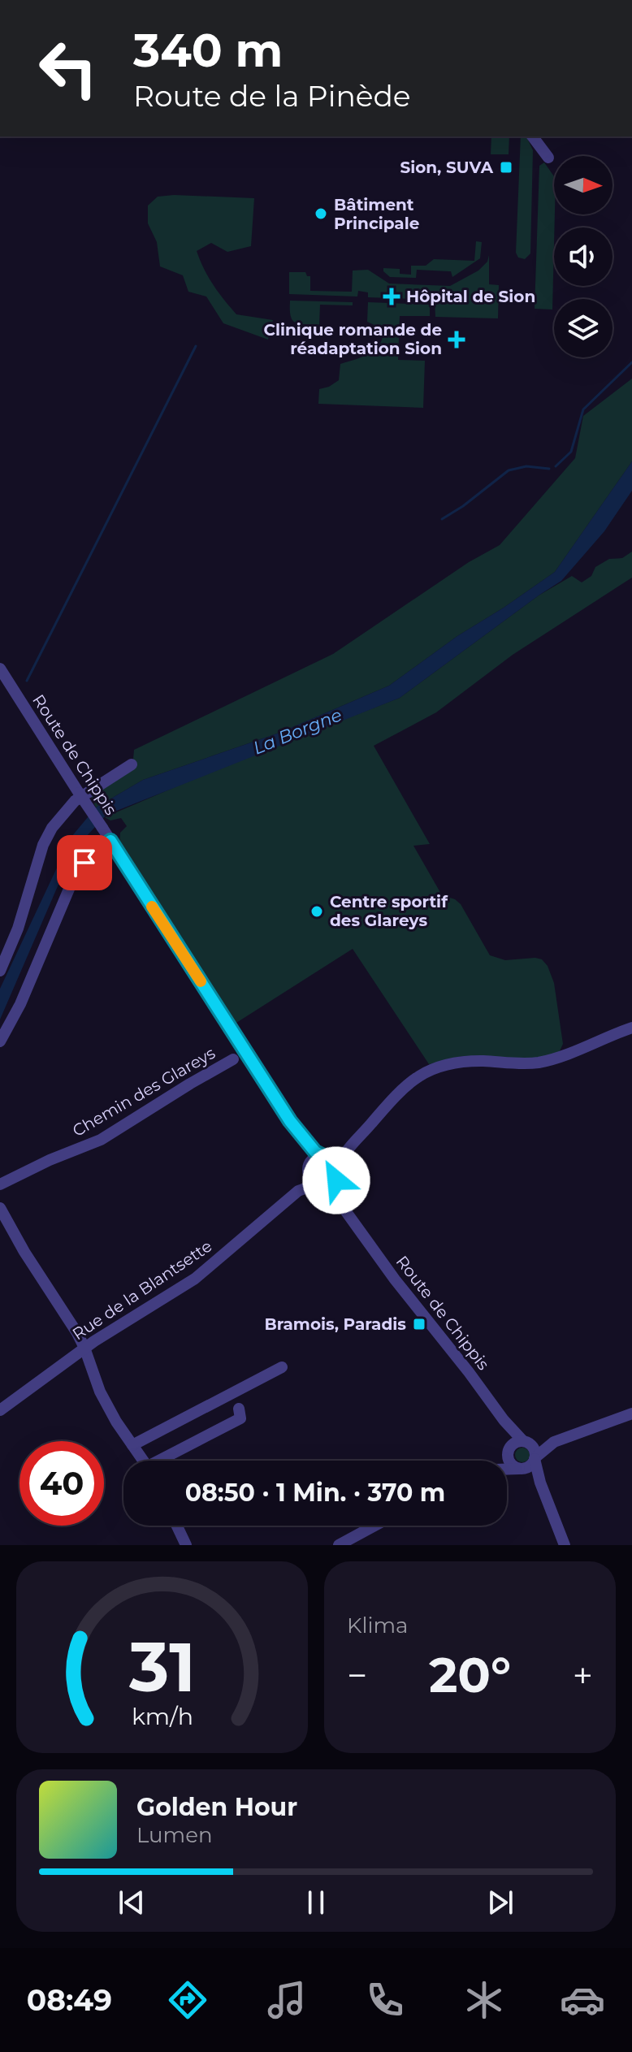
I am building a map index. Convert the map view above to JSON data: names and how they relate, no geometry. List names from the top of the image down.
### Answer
{
  "streets": {
    "street": ["Route de Chippis", "Chemin des Glareys", "Rue de la Blantsette"]
  },
  "crossings": [
    ["Route de Chippis", "Rue de la Blantsette"]
  ],
  "water": ["La Borgne"],
  "places": {
    "transit": ["Sion, SUVA", "Bramois, Paradis"],
    "other": ["Bâtiment Principale", "Centre sportif des Glareys"],
    "health": ["Hôpital de Sion", "Clinique romande de réadaptation Sion"]
  },
  "north": "right",
  "page": {
    "turn": ["340 m", "Route de la Pinède"],
    "limit": "40",
    "trip": "08:50 · 1 Min. · 370 m",
    "tile": "Klima",
    "heat": ["−", "20°", "+"],
    "song": ["Golden Hour", "Lumen"],
    "tabs": "08:49",
    "gauge": ["31", "km/h"]
  }
}
